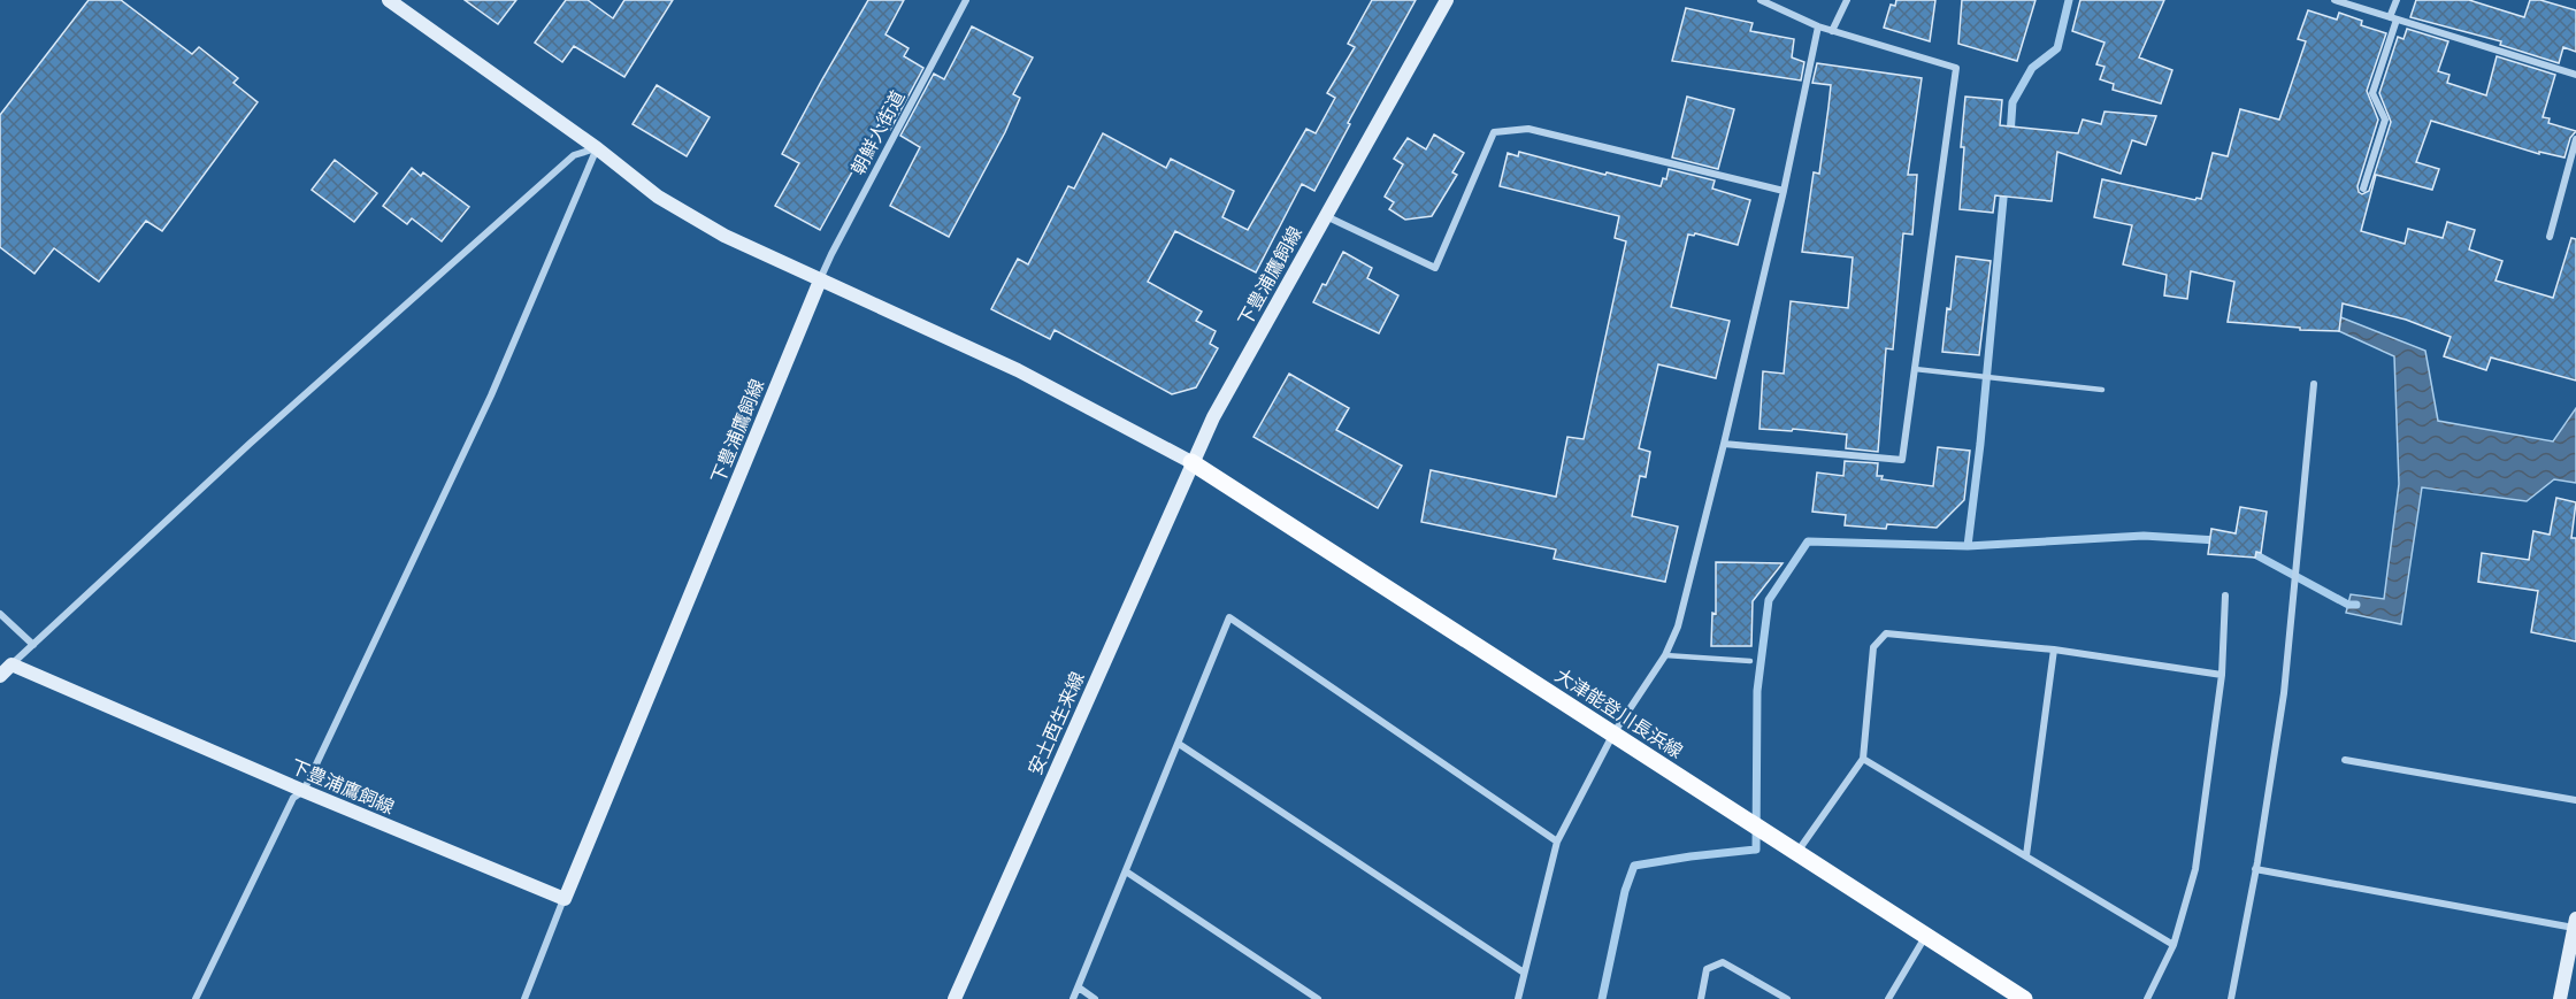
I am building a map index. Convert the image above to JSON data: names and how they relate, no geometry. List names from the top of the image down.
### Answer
{
  "streets": {
    "main road": ["下豊浦鷹飼線", "大津能登川長浜線", "安土西生来線"],
    "street": ["朝鮮人街道"]
  },
  "crossings": [
    ["朝鮮人街道", "下豊浦鷹飼線"],
    ["下豊浦鷹飼線", "大津能登川長浜線"],
    ["下豊浦鷹飼線", "安土西生来線"],
    ["大津能登川長浜線", "安土西生来線"]
  ]
}
